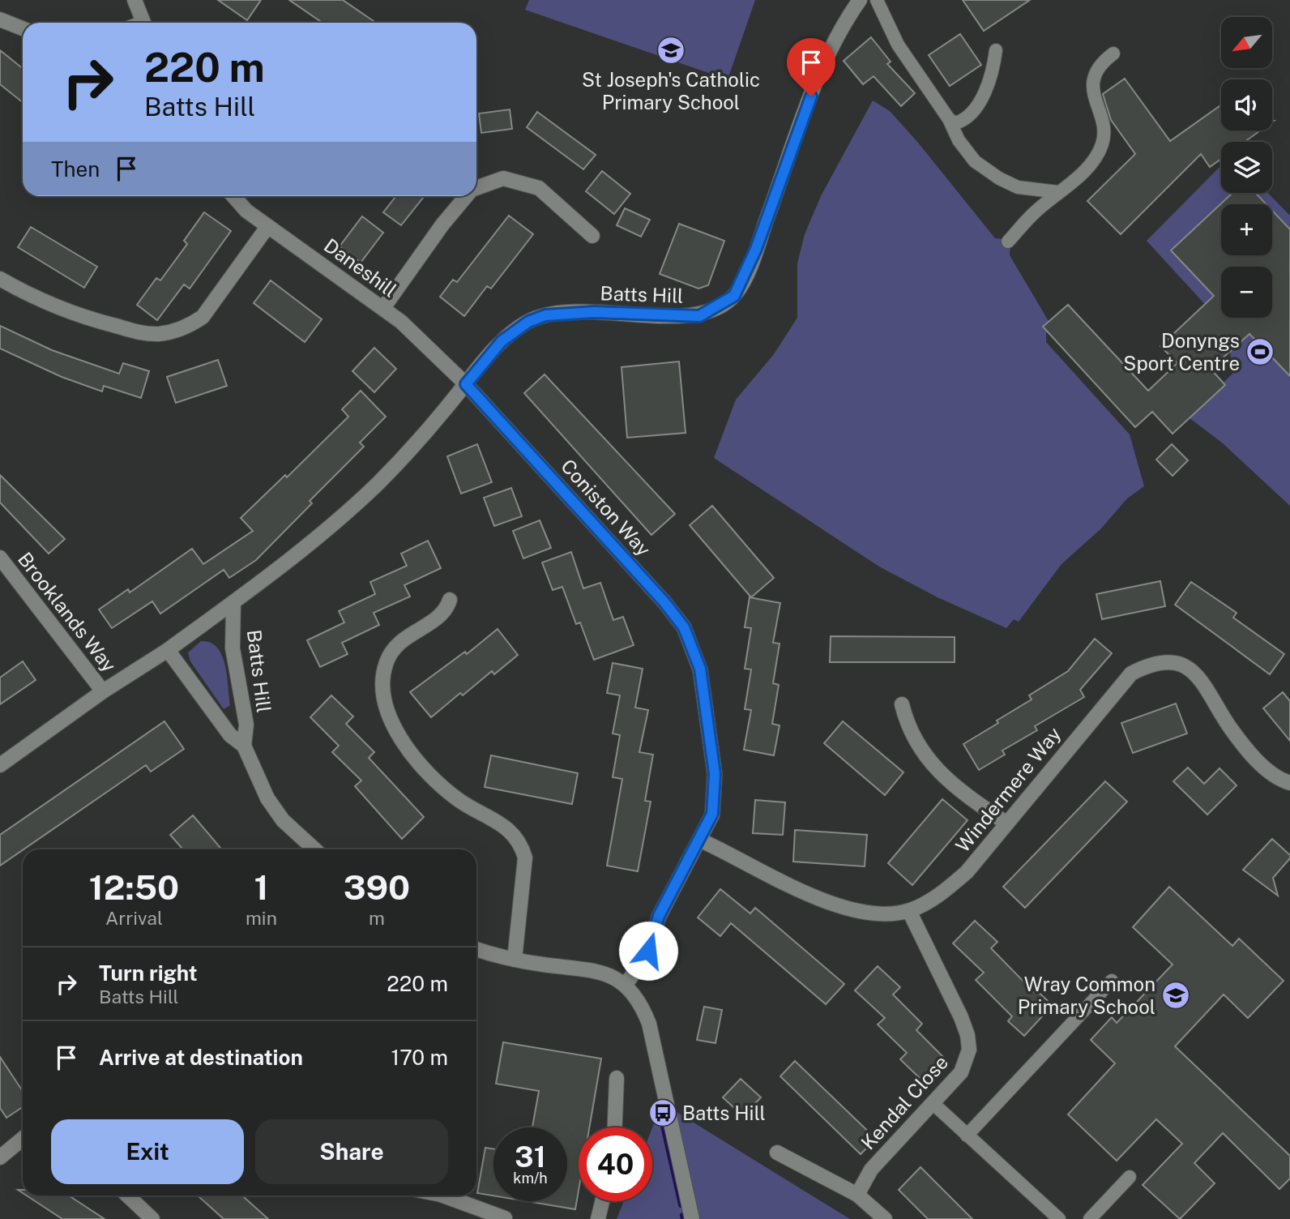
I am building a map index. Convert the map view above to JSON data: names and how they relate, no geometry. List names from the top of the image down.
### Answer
{
  "streets": {
    "street": [
      "Daneshill",
      "Batts Hill",
      "Coniston Way",
      "Brooklands Way",
      "Windermere Way",
      "Kendal Close"
    ]
  },
  "crossings": [
    ["Daneshill", "Batts Hill"],
    ["Daneshill", "Coniston Way"],
    ["Batts Hill", "Coniston Way"],
    ["Batts Hill", "Brooklands Way"],
    ["Coniston Way", "Windermere Way"],
    ["Windermere Way", "Kendal Close"]
  ],
  "places": {
    "school or university": ["St Joseph's Catholic Primary School", "Wray Common Primary School"],
    "sports": ["Donyngs Sport Centre"],
    "bus stop": ["Batts Hill"]
  },
  "north": "bottom left",
  "page": {
    "map_buttons": ["+", "−"],
    "turn": ["220 m", "Batts Hill"],
    "then": "Then",
    "eta": [
      "12:50",
      "Arrival",
      "1",
      "min",
      "390",
      "m"
    ],
    "list": [
      {
        "name": "Turn right",
        "note": "Batts Hill",
        "value": "220 m"
      },
      {
        "name": "Arrive at destination",
        "value": "170 m"
      }
    ],
    "buttons": ["Exit", "Share"],
    "speed": "31 km/h",
    "limit": "40"
  }
}
